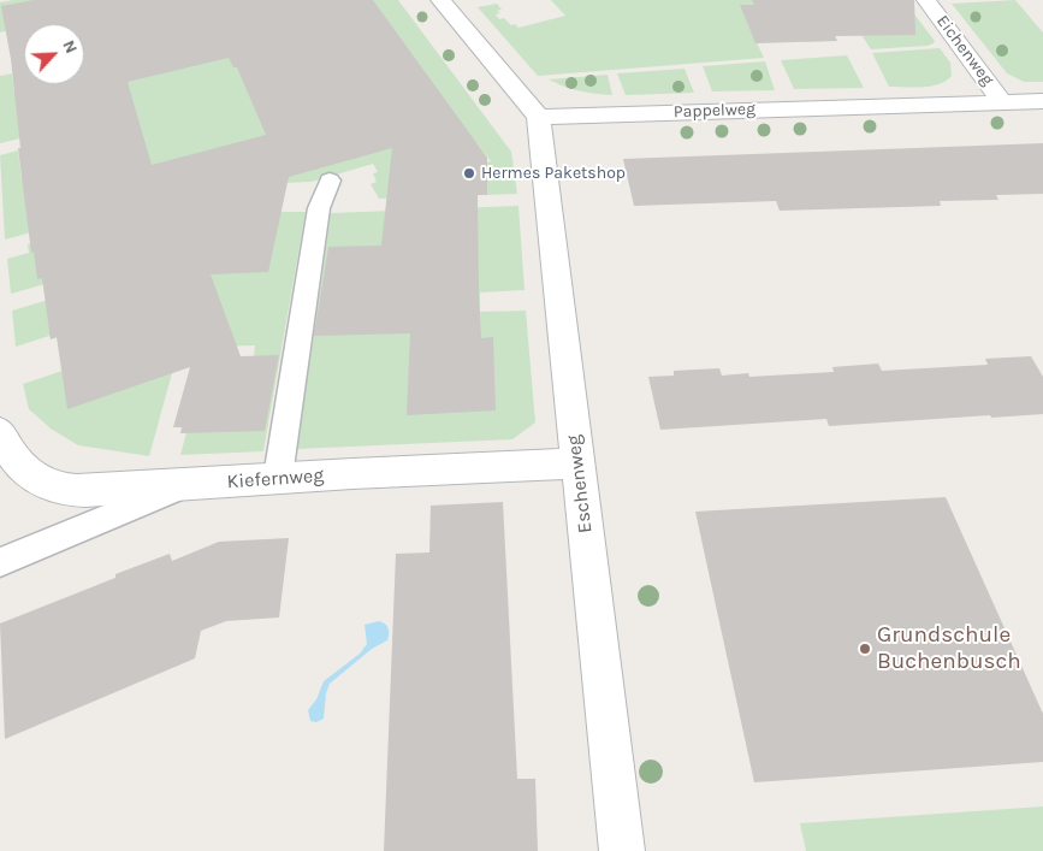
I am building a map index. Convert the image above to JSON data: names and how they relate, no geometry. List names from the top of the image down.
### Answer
{
  "streets": {
    "street": [
      "Eichenweg",
      "Pappelweg",
      "Kiefernweg",
      "Eschenweg"
    ]
  },
  "crossings": [
    ["Eichenweg", "Pappelweg"],
    ["Pappelweg", "Eschenweg"],
    ["Kiefernweg", "Eschenweg"]
  ],
  "places": ["Hermes Paketshop", "Grundschule Buchenbusch"],
  "north": "top right"
}
